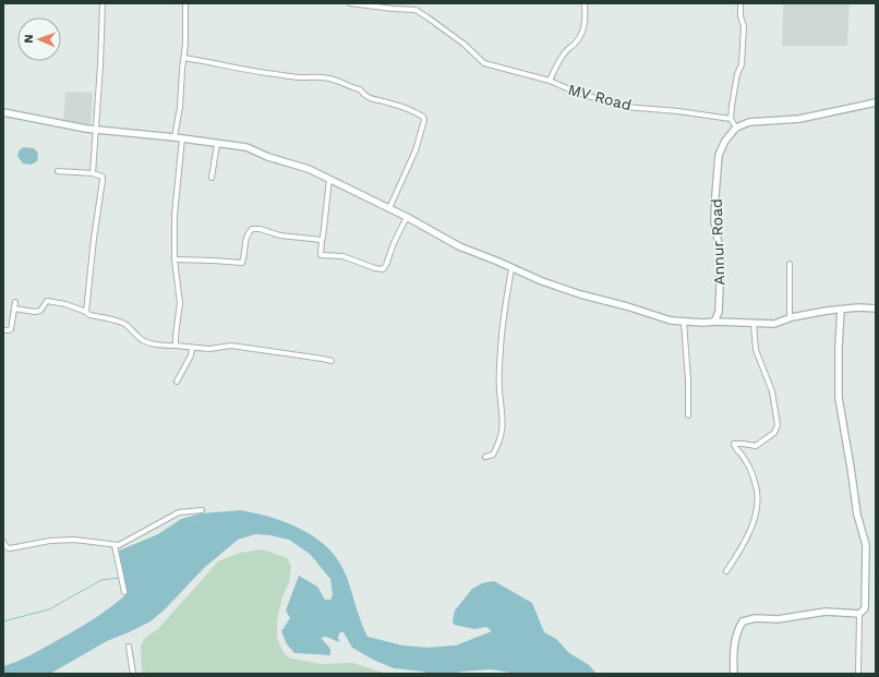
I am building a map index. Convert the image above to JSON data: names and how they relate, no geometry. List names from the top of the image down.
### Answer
{
  "streets": {
    "main road": ["Annur Road"],
    "street": ["MV Road"]
  },
  "north": "left"
}
